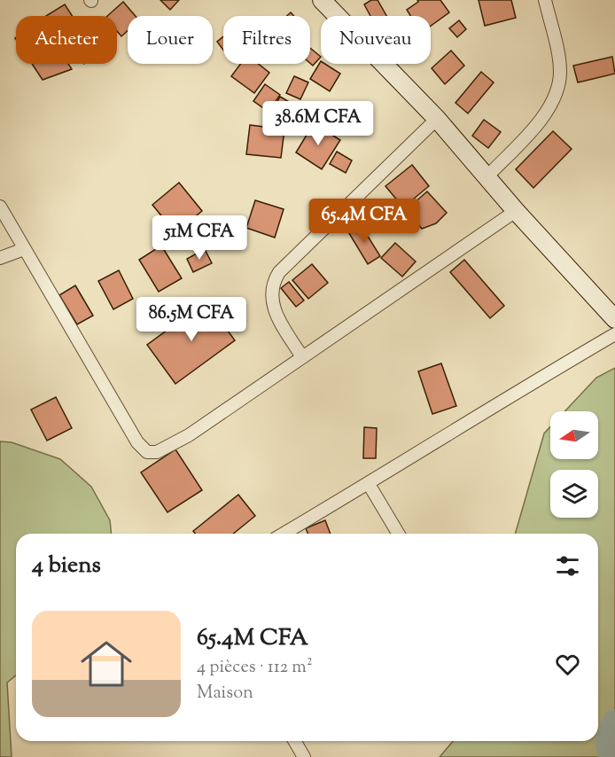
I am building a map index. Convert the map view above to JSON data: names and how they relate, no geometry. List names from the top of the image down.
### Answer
{
  "north": "left",
  "page": {
    "chip": [
      "Acheter",
      "Louer",
      "Filtres",
      "Nouveau"
    ],
    "price": [
      "38.6M CFA",
      "65.4M CFA",
      "51M CFA",
      "86.5M CFA"
    ],
    "heading": "4 biens",
    "list": [
      {
        "name": "65.4M CFA",
        "note": "4 pièces · 112 m² · Maison"
      }
    ]
  }
}
